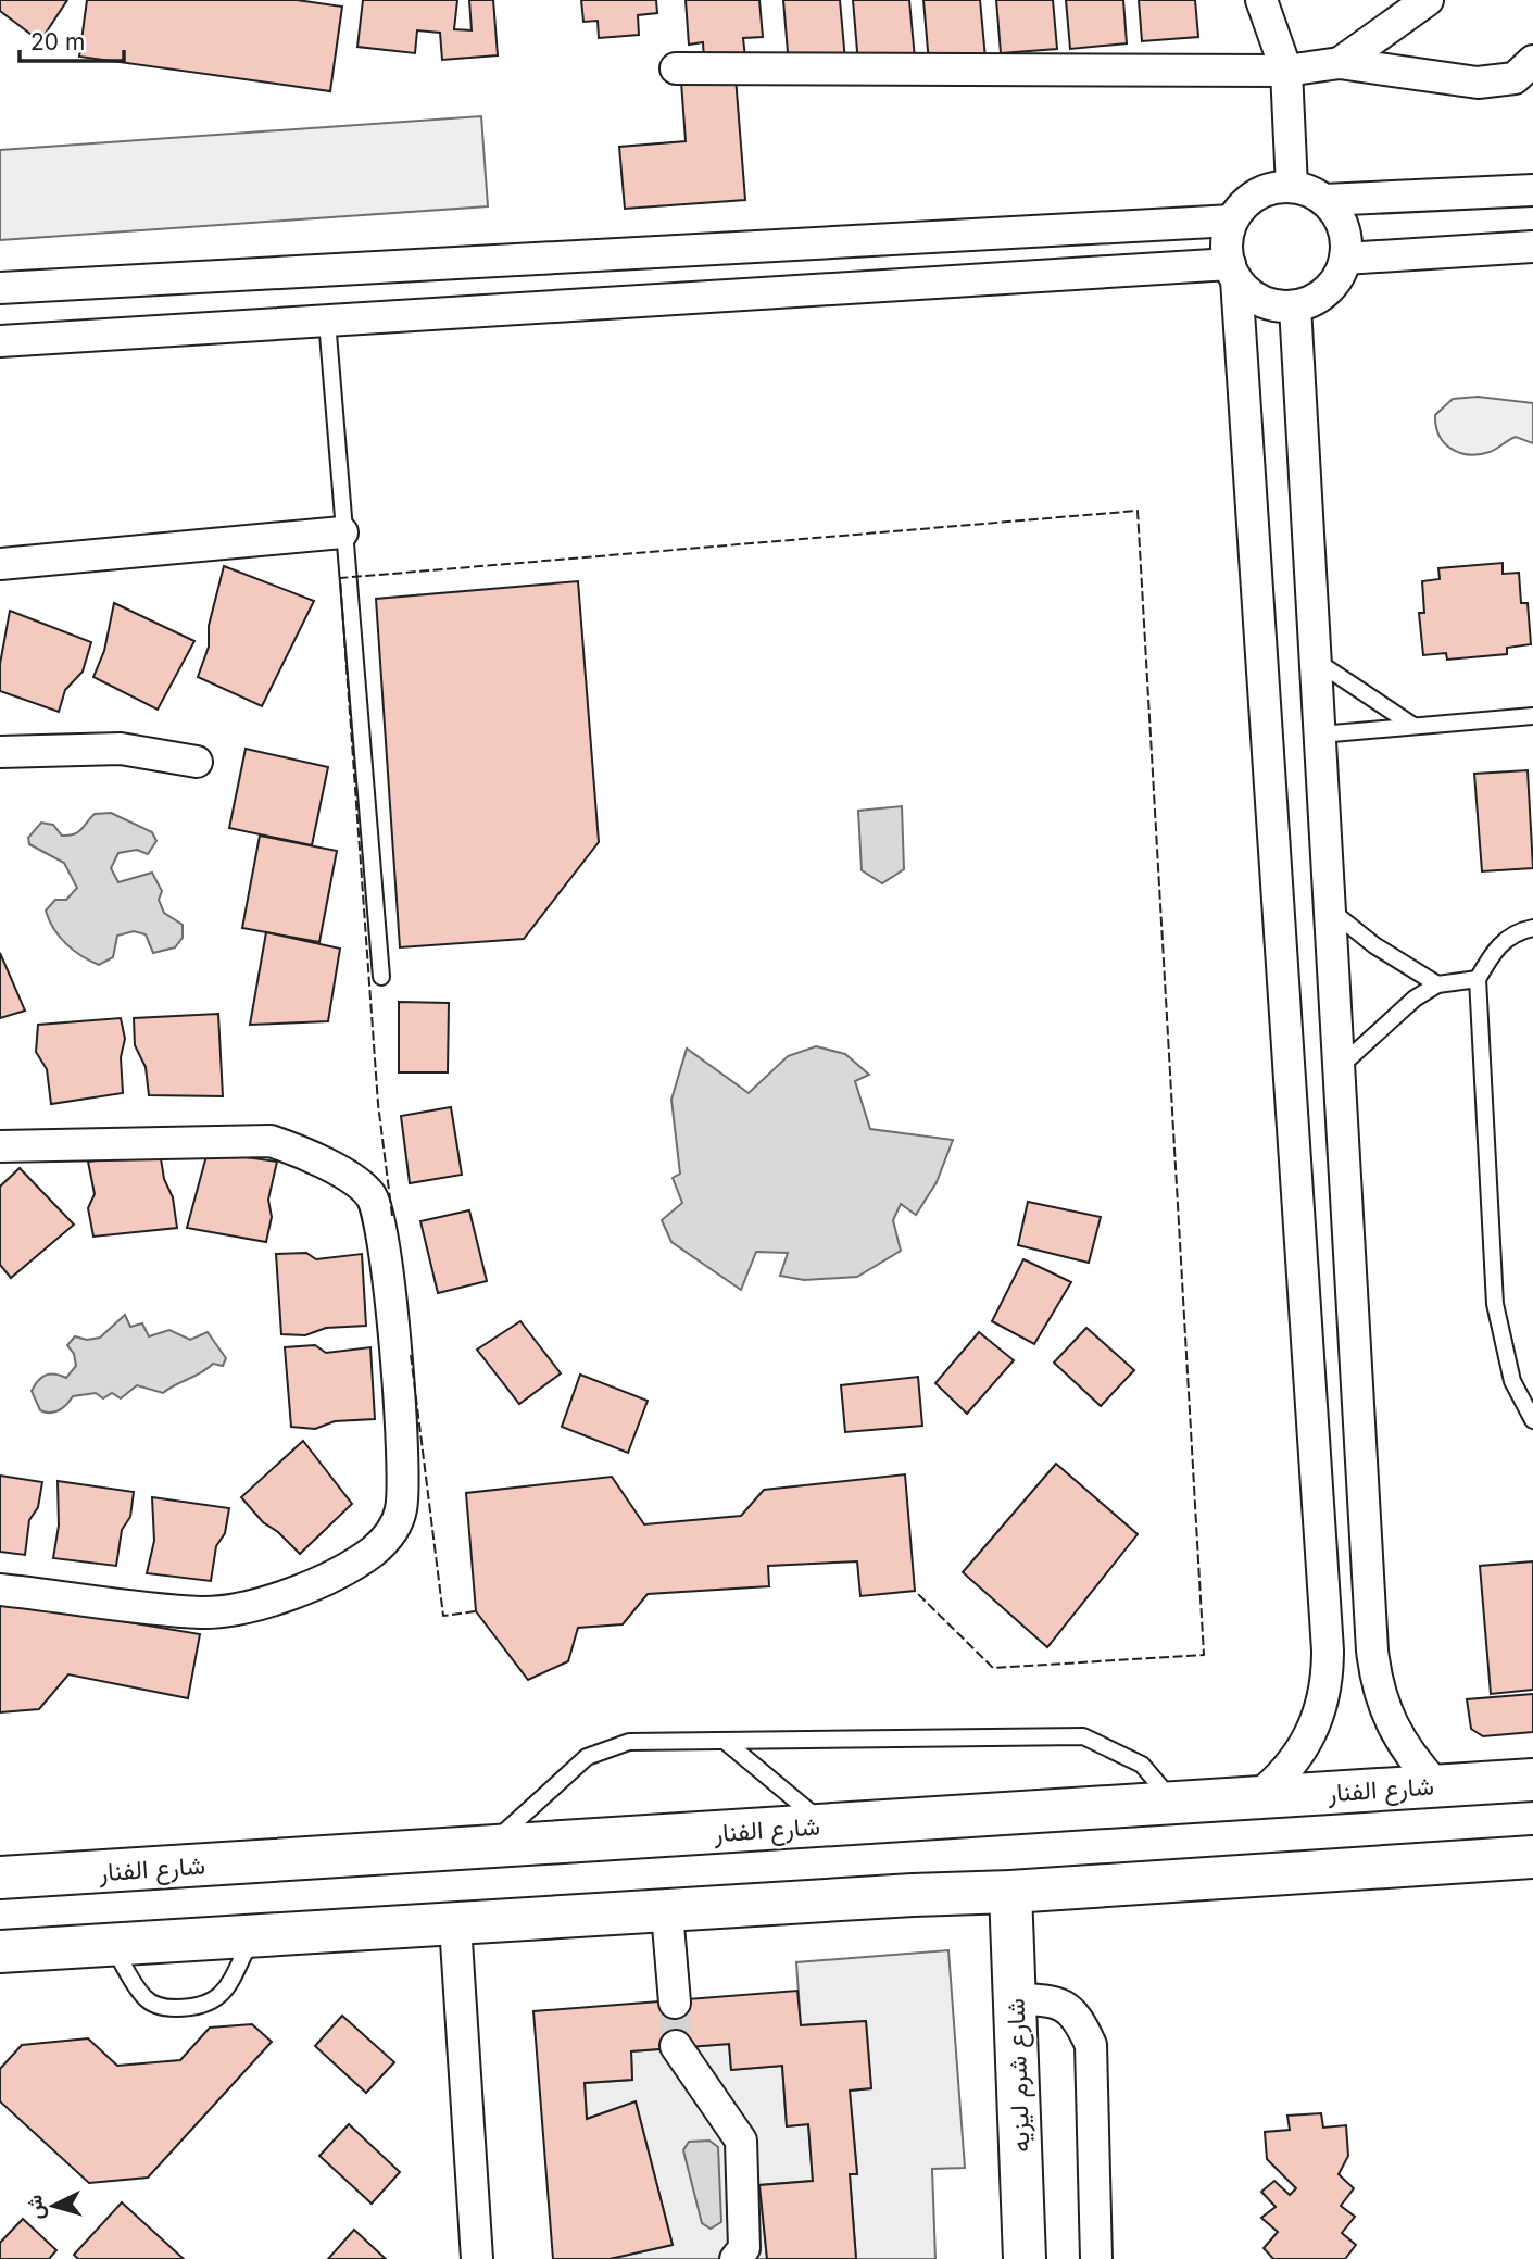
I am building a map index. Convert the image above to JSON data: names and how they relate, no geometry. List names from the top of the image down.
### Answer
{
  "streets": {
    "main road": ["شارع الفنار", "شارع شرم ليزيه"]
  },
  "scale_bar": "20 m",
  "north": "left"
}
